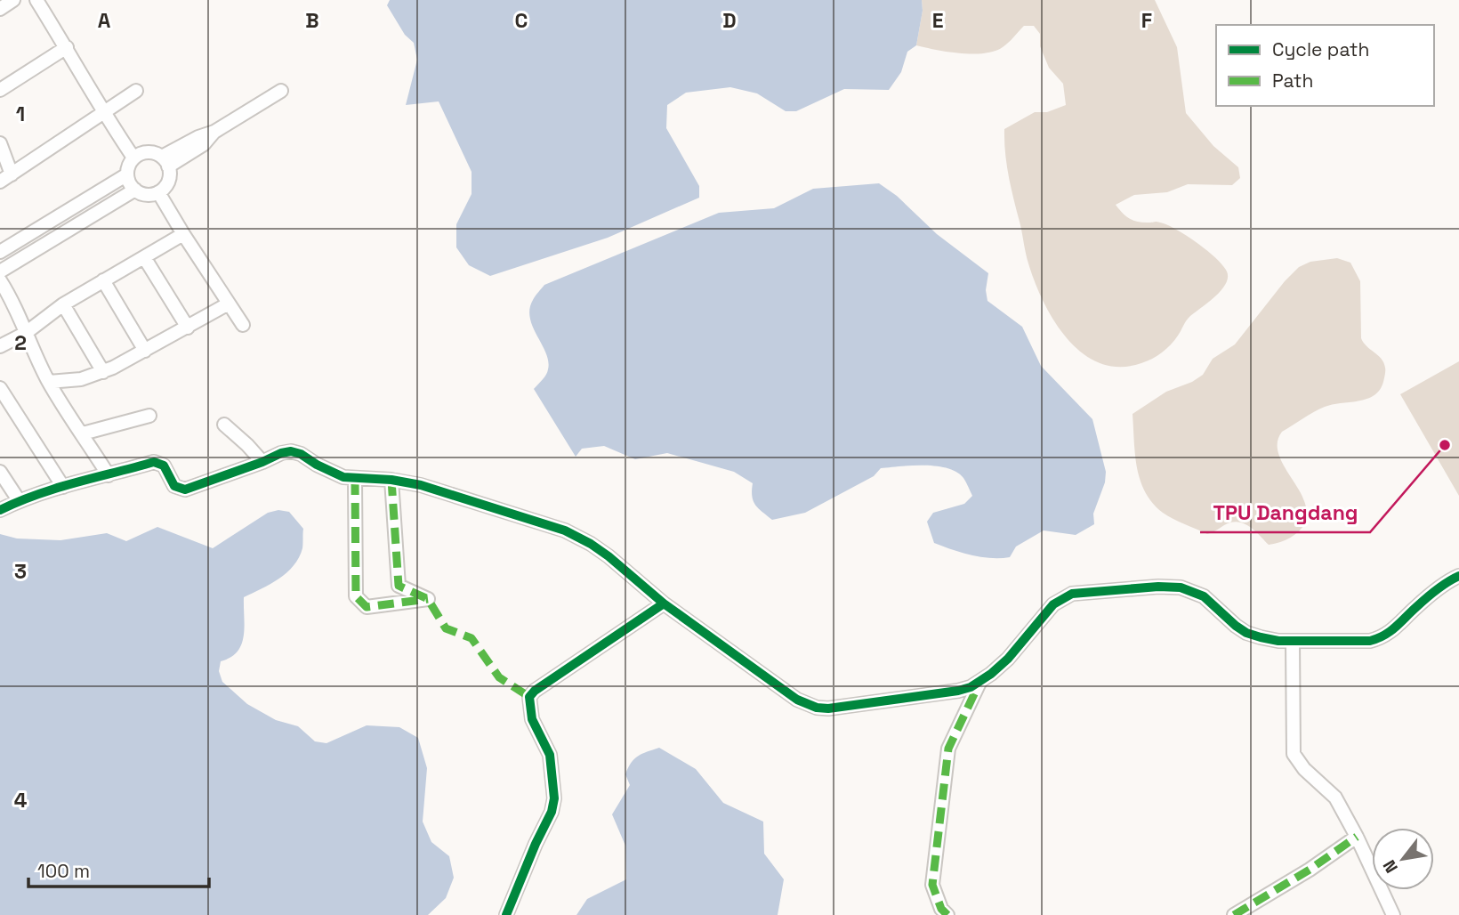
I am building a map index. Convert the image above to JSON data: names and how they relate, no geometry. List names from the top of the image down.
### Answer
{
  "places": ["TPU Dangdang"],
  "legend": ["Cycle path", "Path"],
  "scale_bar": "100 m",
  "north": "bottom left",
  "grid": {
    "columns": [
      "A",
      "B",
      "C",
      "D",
      "E",
      "F"
    ],
    "rows": [
      "1",
      "2",
      "3",
      "4"
    ]
  }
}
